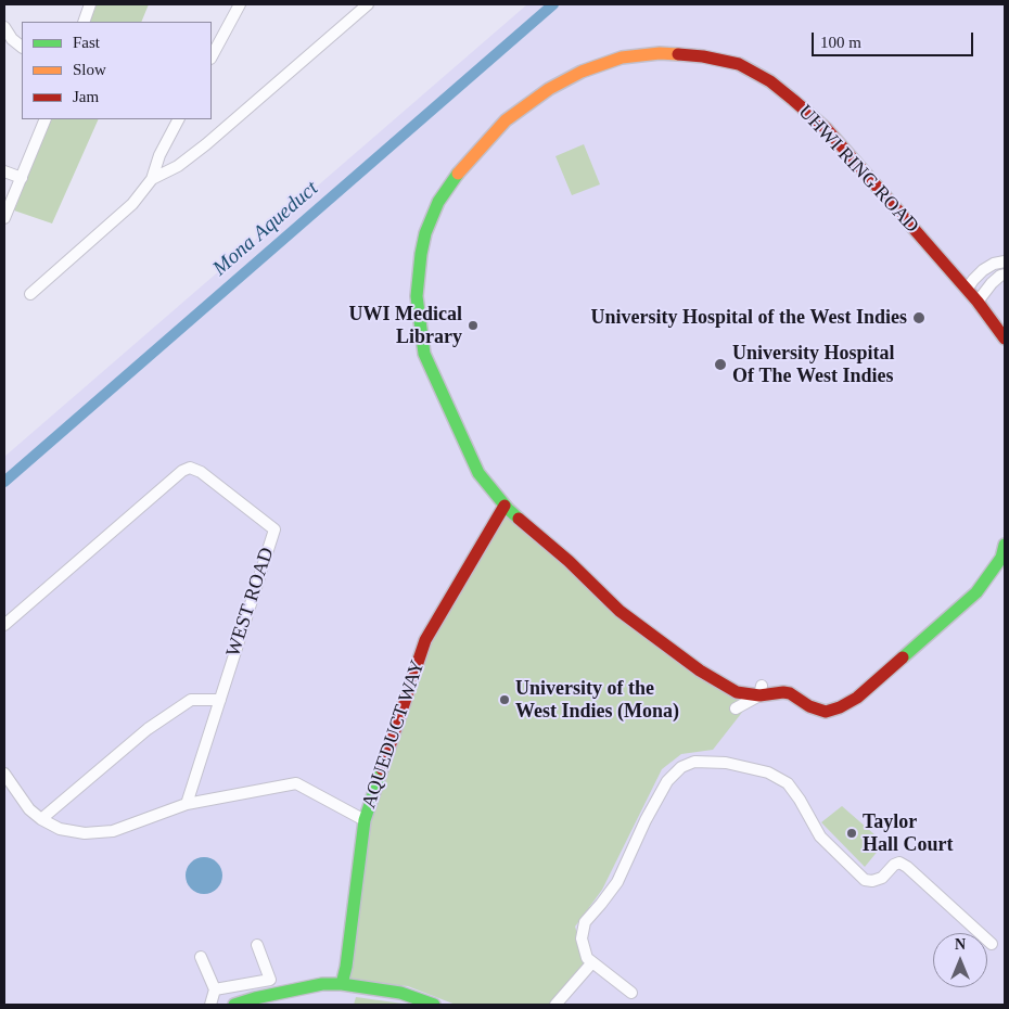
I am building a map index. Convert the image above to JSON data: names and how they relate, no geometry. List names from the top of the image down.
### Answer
{
  "streets": {
    "street": ["UHWI RING ROAD", "WEST ROAD", "AQUEDUCT WAY"]
  },
  "crossings": [
    ["UHWI RING ROAD", "AQUEDUCT WAY"]
  ],
  "water": ["Mona Aqueduct"],
  "places": [
    "University Hospital of the West Indies",
    "UWI Medical Library",
    "University Hospital Of The West Indies",
    "University of the West Indies (Mona)",
    "Taylor Hall Court"
  ],
  "legend": ["Fast", "Slow", "Jam"],
  "scale_bar": "100 m",
  "north": "top"
}
